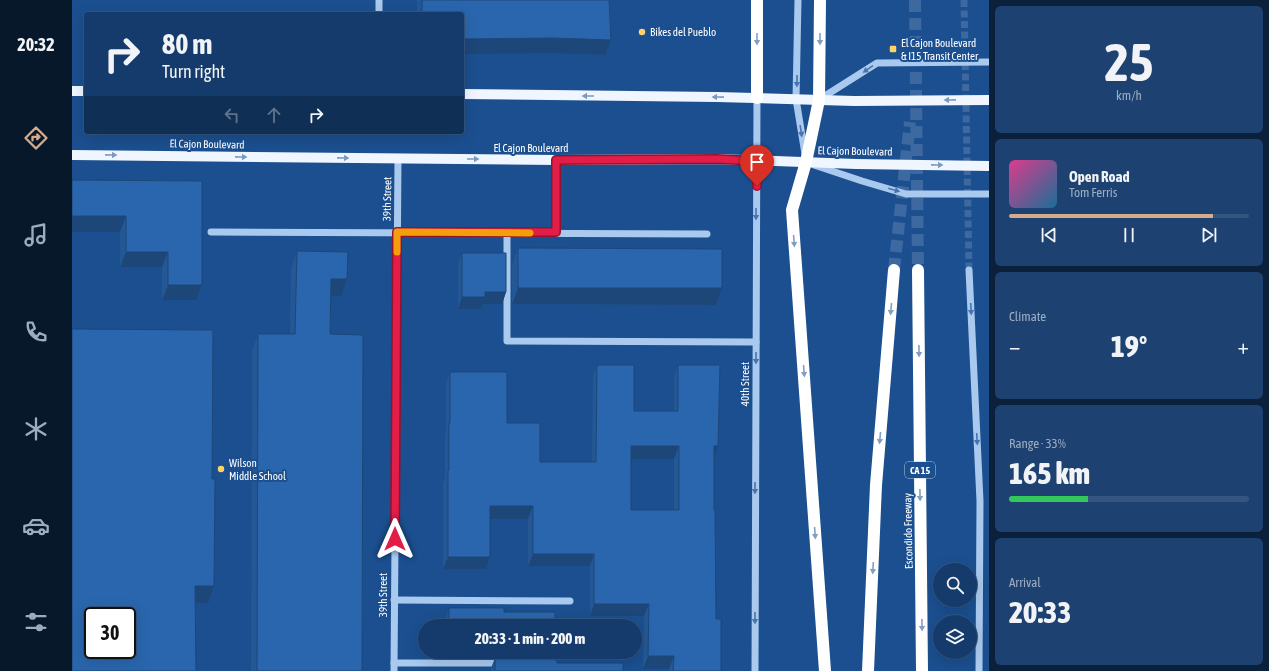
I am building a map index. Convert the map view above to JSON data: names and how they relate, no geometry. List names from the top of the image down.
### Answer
{
  "streets": {
    "highway": ["CA 15", "Escondido Freeway"],
    "main road": ["El Cajon Boulevard"],
    "street": ["39th Street", "40th Street"]
  },
  "crossings": [
    ["El Cajon Boulevard", "39th Street"],
    ["El Cajon Boulevard", "40th Street"]
  ],
  "one_way": ["40th Street"],
  "places": {
    "other": ["Bikes del Pueblo", "Wilson Middle School"],
    "transit": ["El Cajon Boulevard & I15 Transit Center"]
  },
  "page": {
    "tabs": "20:32",
    "tile": [
      ["25", "km/h"],
      "Climate",
      ["Range · 33%", "165 km"],
      ["Arrival", "20:33"]
    ],
    "turn": ["80 m", "Turn right"],
    "song": ["Open Road", "Tom Ferris"],
    "heat": ["−", "19°", "+"],
    "limit": "30",
    "trip": "20:33 · 1 min · 200 m"
  }
}
